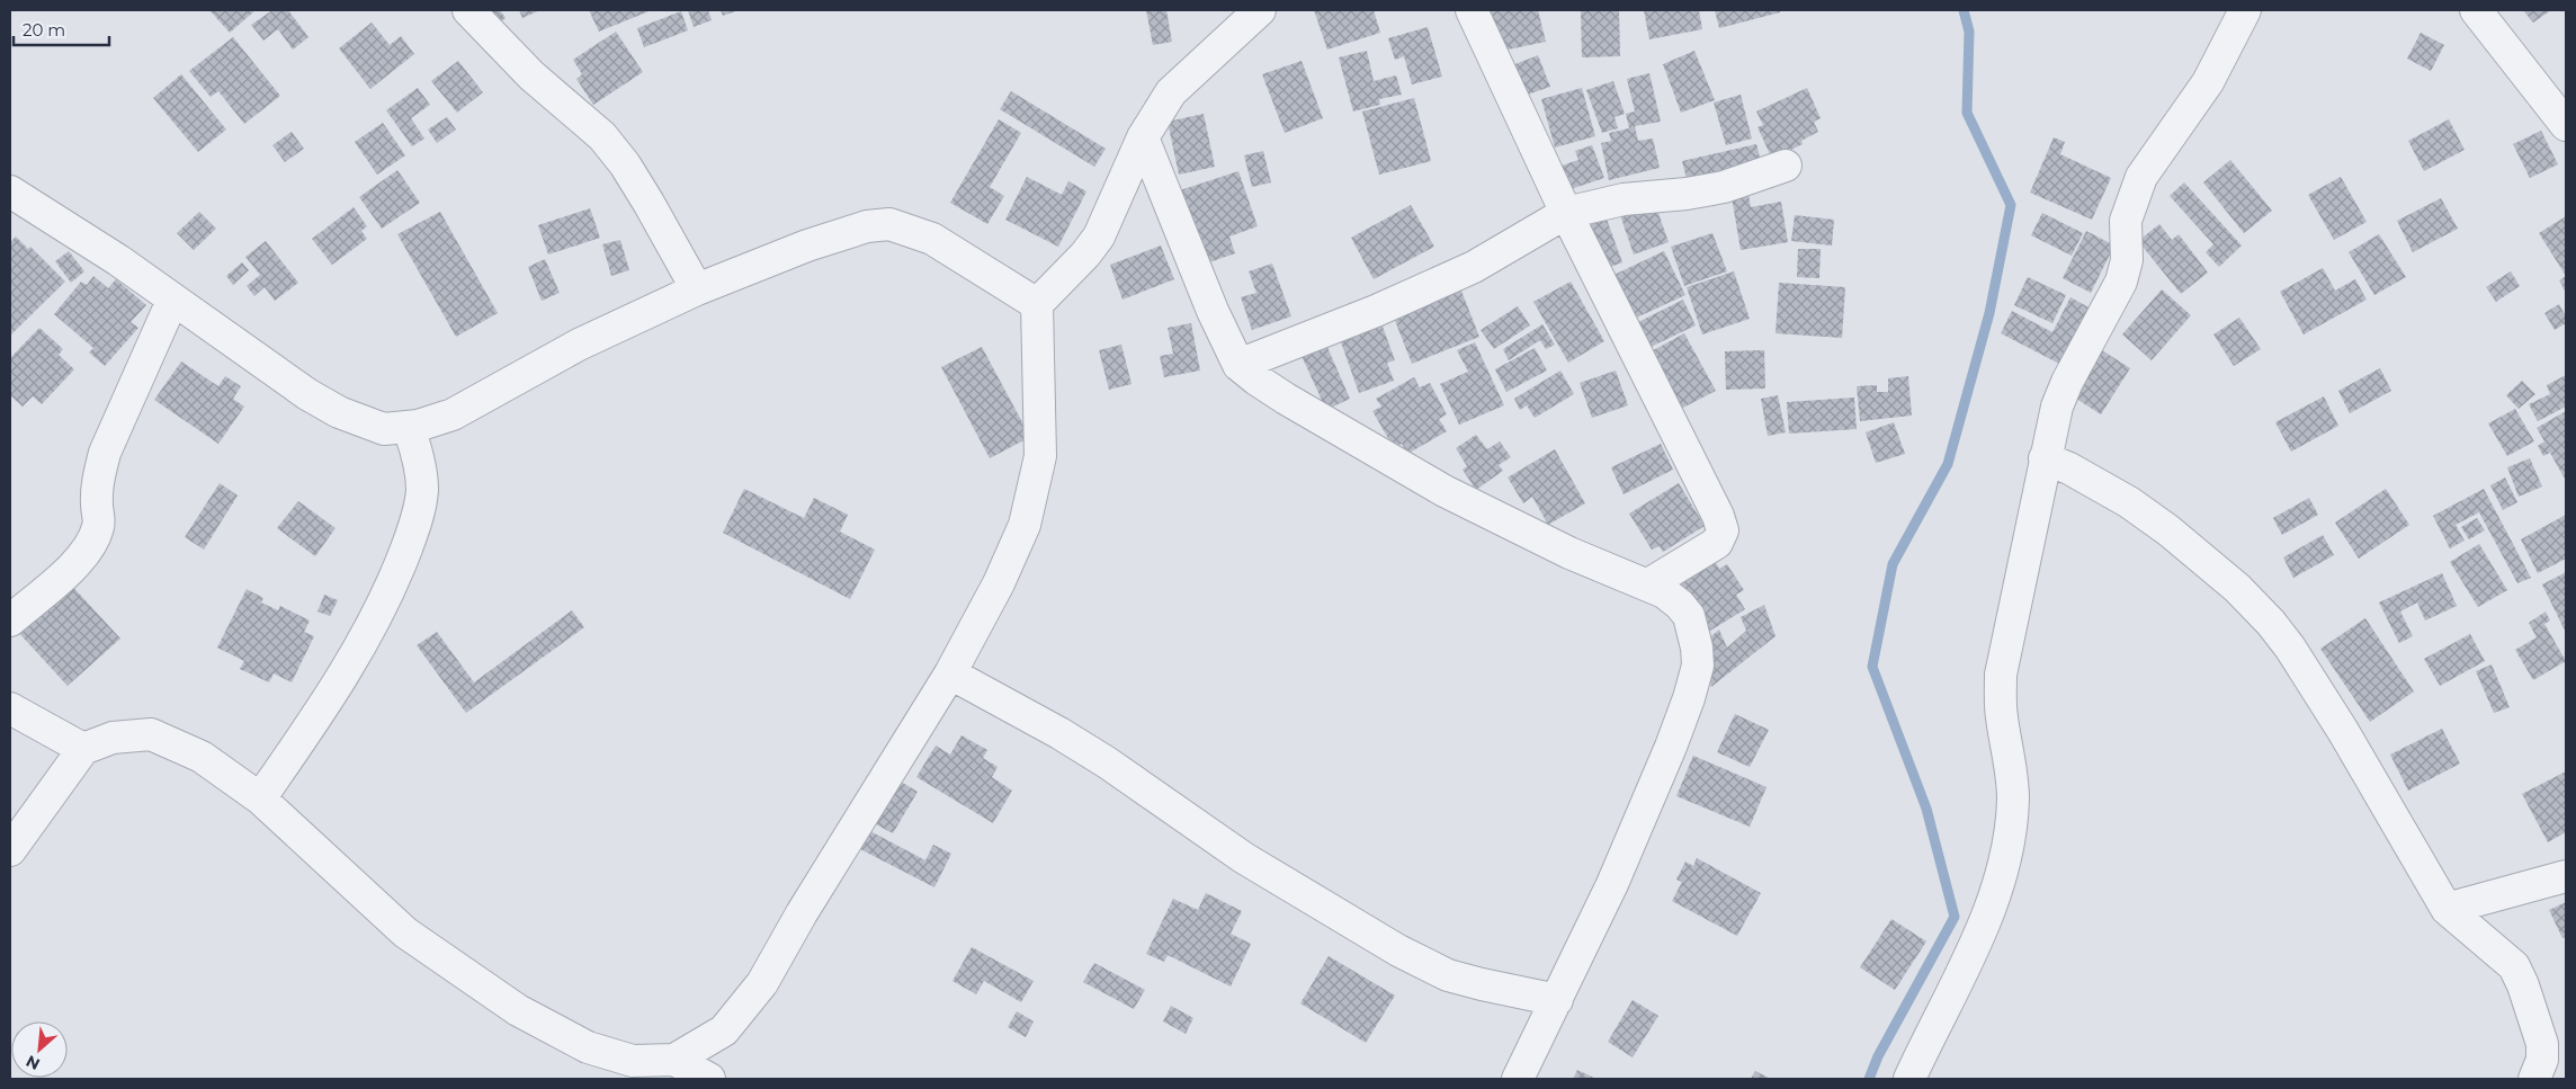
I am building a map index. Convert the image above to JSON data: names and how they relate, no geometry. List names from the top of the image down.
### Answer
{
  "scale_bar": "20 m",
  "north": "bottom left"
}
